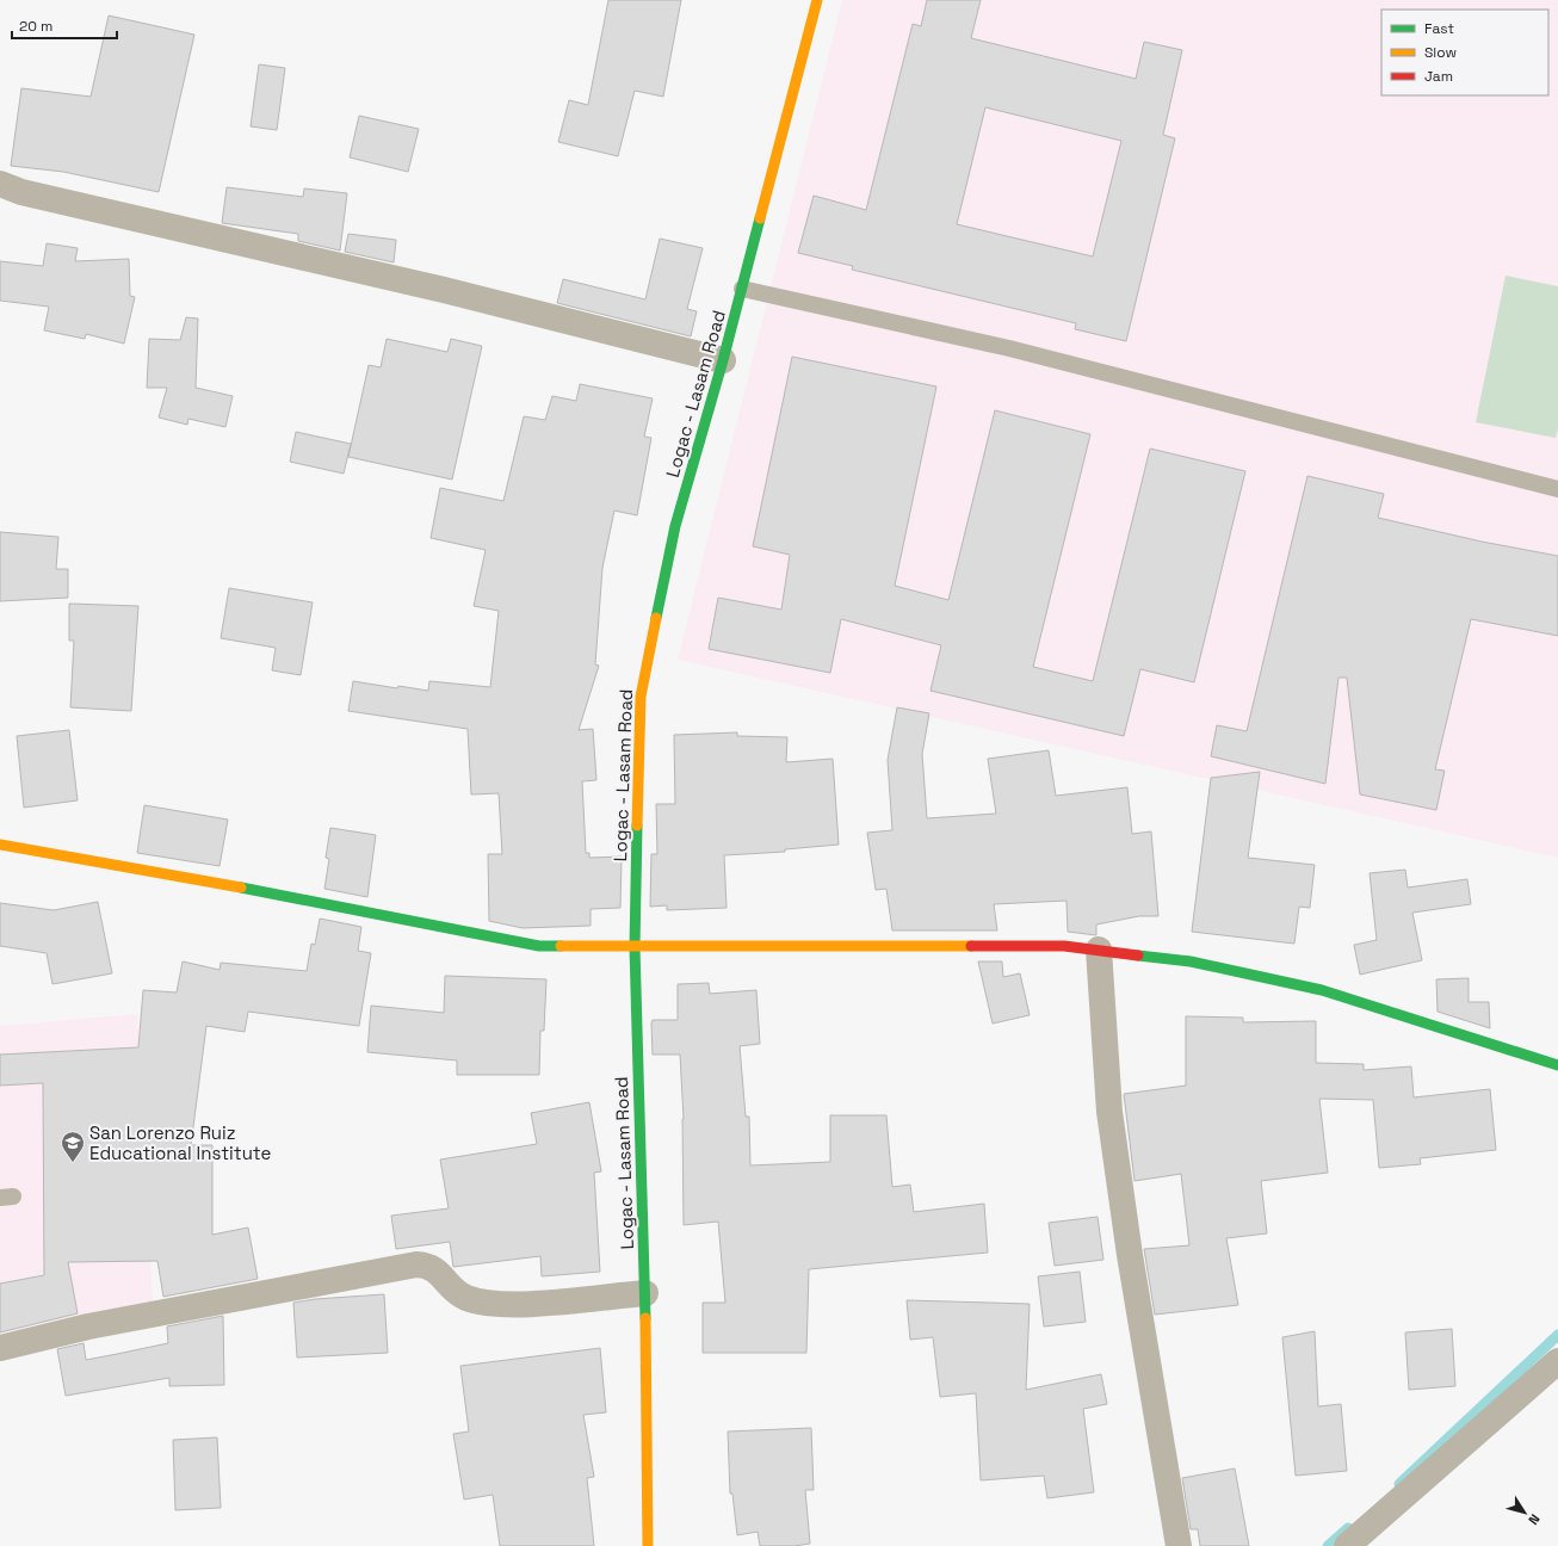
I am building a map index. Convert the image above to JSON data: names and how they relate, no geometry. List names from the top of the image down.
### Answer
{
  "streets": {
    "street": ["Logac - Lasam Road"]
  },
  "places": {
    "school or university": ["San Lorenzo Ruiz Educational Institute"]
  },
  "legend": ["Fast", "Slow", "Jam"],
  "scale_bar": "20 m",
  "north": "bottom right"
}
